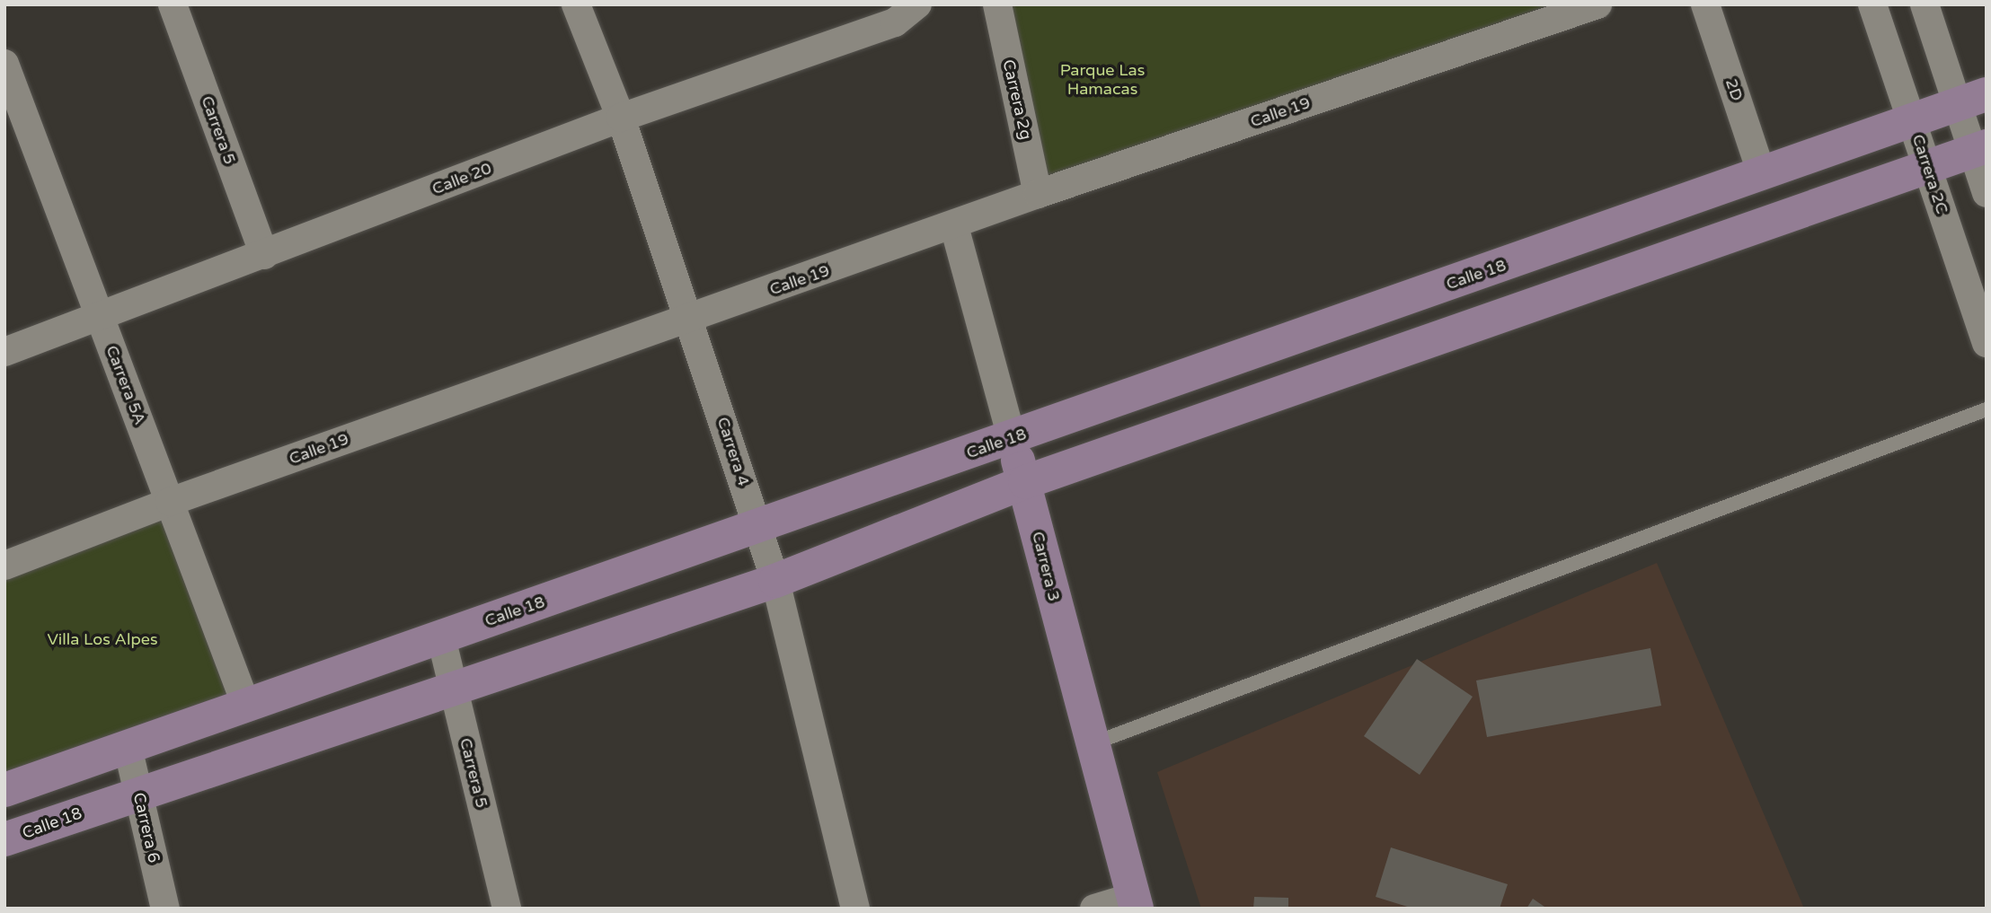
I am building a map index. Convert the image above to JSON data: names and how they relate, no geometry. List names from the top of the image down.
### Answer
{
  "streets": {
    "main road": ["Calle 18", "Carrera 3"],
    "street": [
      "2D",
      "Carrera 2g",
      "Calle 19",
      "Carrera 5",
      "Carrera 2C",
      "Calle 20",
      "Carrera 5A",
      "Carrera 4",
      "Carrera 6"
    ]
  },
  "crossings": [
    ["2D", "Calle 18"],
    ["Carrera 2g", "Calle 19"],
    ["Calle 19", "Carrera 5A"],
    ["Calle 19", "Carrera 4"],
    ["Calle 19", "Carrera 3"],
    ["Carrera 5", "Calle 20"],
    ["Carrera 5", "Calle 18"],
    ["Carrera 2C", "Calle 18"],
    ["Calle 20", "Carrera 5A"],
    ["Calle 20", "Carrera 4"],
    ["Calle 18", "Carrera 5A"],
    ["Calle 18", "Carrera 4"],
    ["Calle 18", "Carrera 3"],
    ["Calle 18", "Carrera 6"]
  ],
  "parks": ["Parque Las Hamacas", "Villa Los Alpes"]
}
